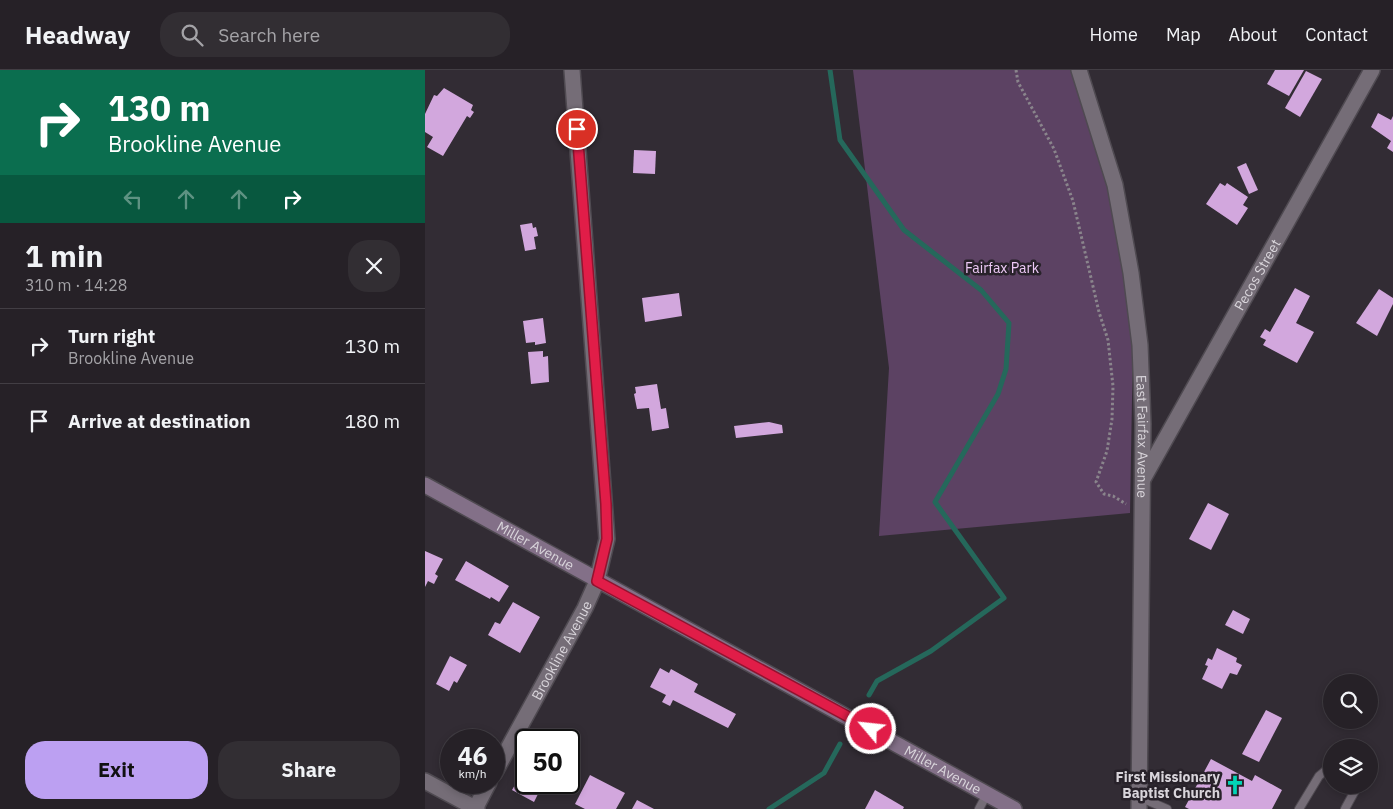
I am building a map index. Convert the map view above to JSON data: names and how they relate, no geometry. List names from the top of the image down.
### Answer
{
  "streets": {
    "main road": ["Miller Avenue"],
    "street": ["Pecos Street", "East Fairfax Avenue", "Brookline Avenue"]
  },
  "crossings": [
    ["Pecos Street", "East Fairfax Avenue"],
    ["Miller Avenue", "Brookline Avenue"]
  ],
  "parks": ["Fairfax Park"],
  "places": {
    "church": ["First Missionary Baptist Church"]
  },
  "page": {
    "header": "Headway",
    "search": "Search here",
    "nav": [
      "Home",
      "Map",
      "About",
      "Contact"
    ],
    "turn": ["130 m", "Brookline Avenue"],
    "heading": ["1 min", "310 m · 14:28"],
    "list": [
      {
        "name": "Turn right",
        "note": "Brookline Avenue",
        "value": "130 m"
      },
      {
        "name": "Arrive at destination",
        "value": "180 m"
      }
    ],
    "speed": "46 km/h",
    "limit": "50",
    "buttons": ["Exit", "Share"]
  }
}
